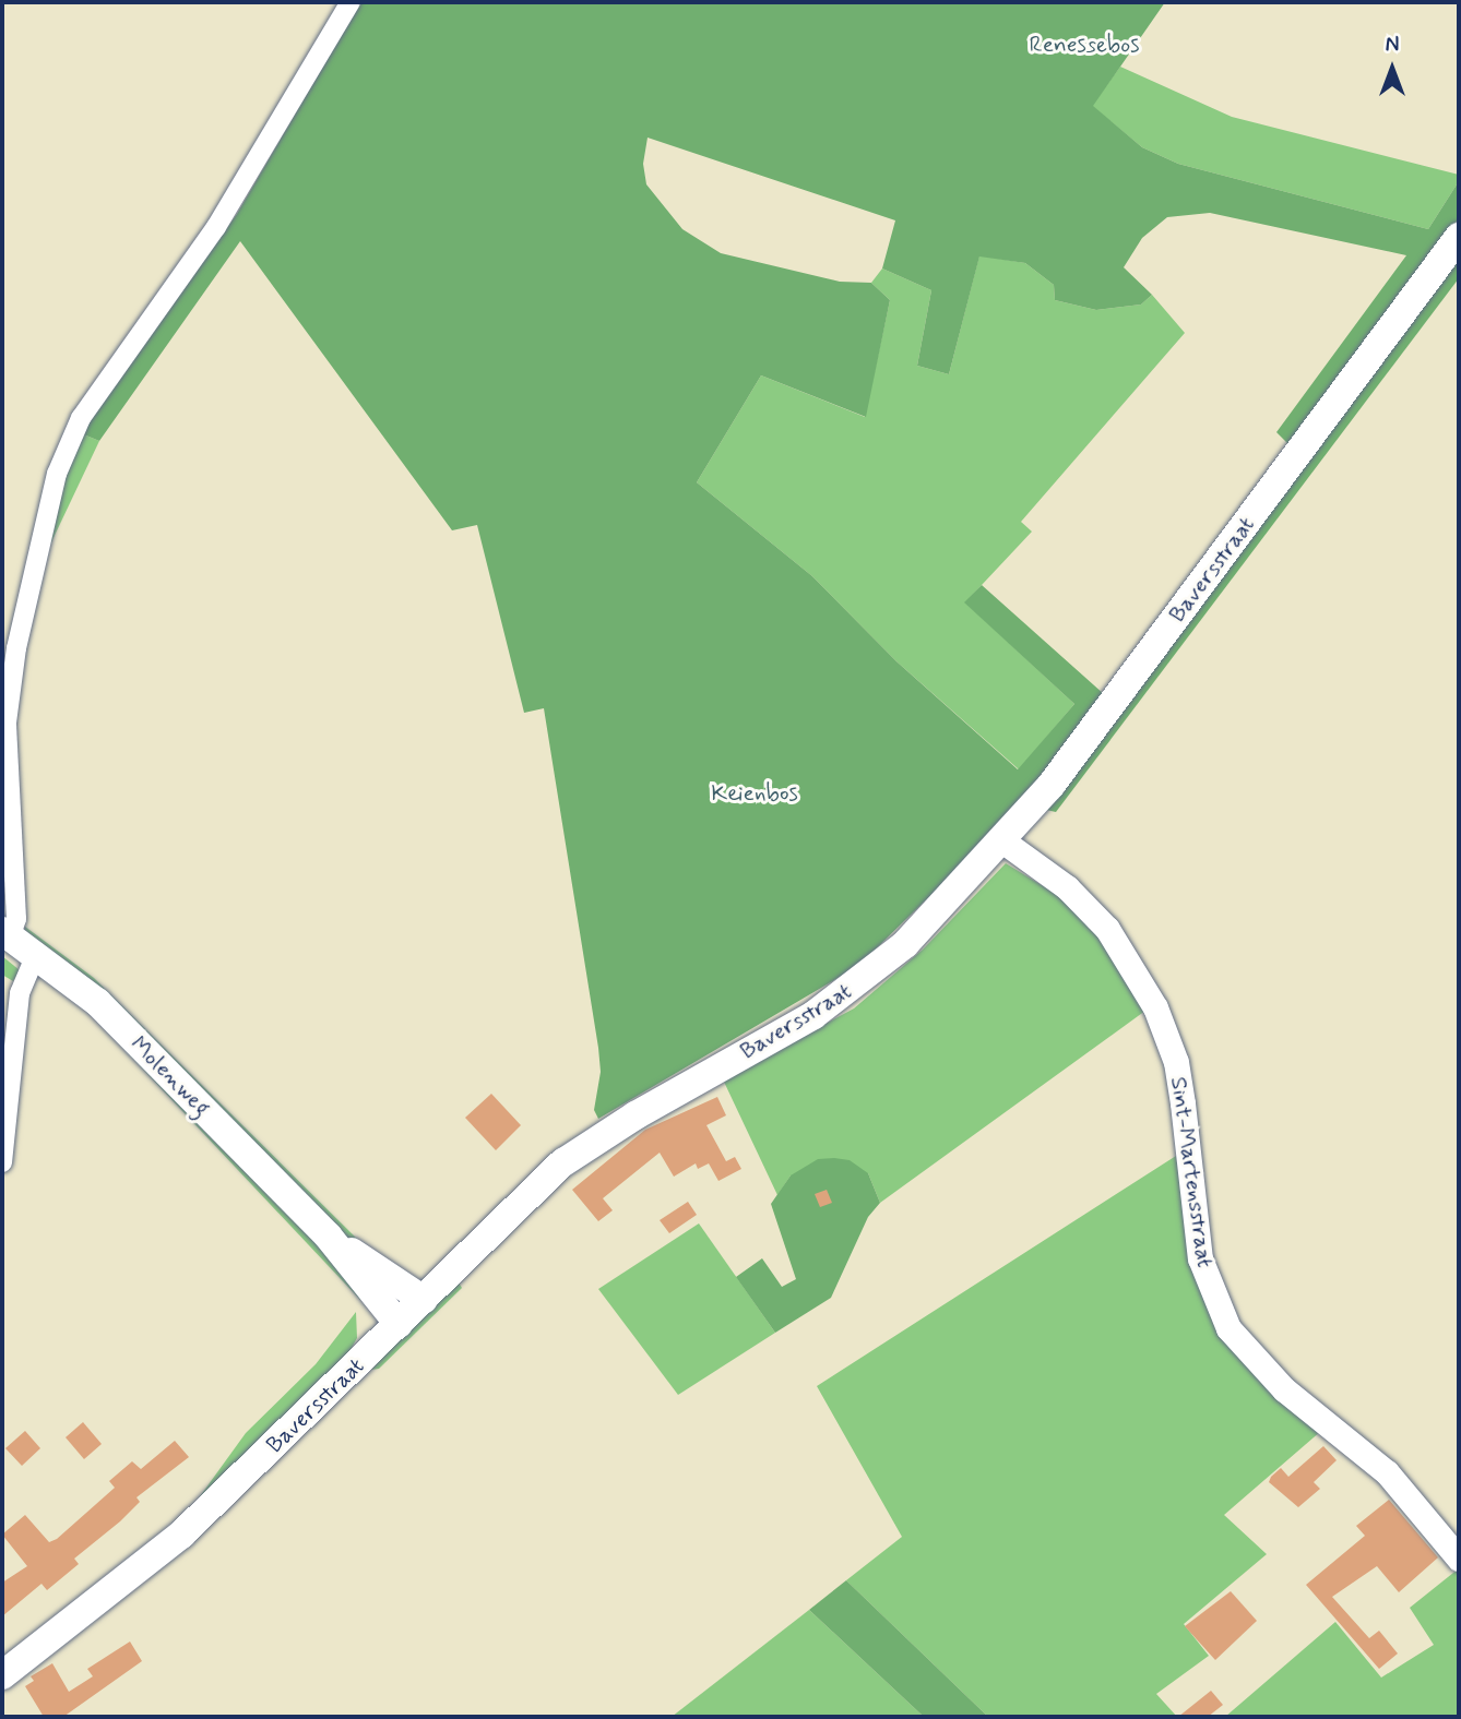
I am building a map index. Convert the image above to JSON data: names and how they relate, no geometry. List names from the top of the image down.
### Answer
{
  "streets": {
    "main road": ["Baversstraat", "Molenweg"],
    "street": ["Sint-Martensstraat"]
  },
  "crossings": [
    ["Baversstraat", "Molenweg"],
    ["Baversstraat", "Sint-Martensstraat"]
  ],
  "parks": ["Renessebos", "Keienbos"],
  "north": "top"
}
